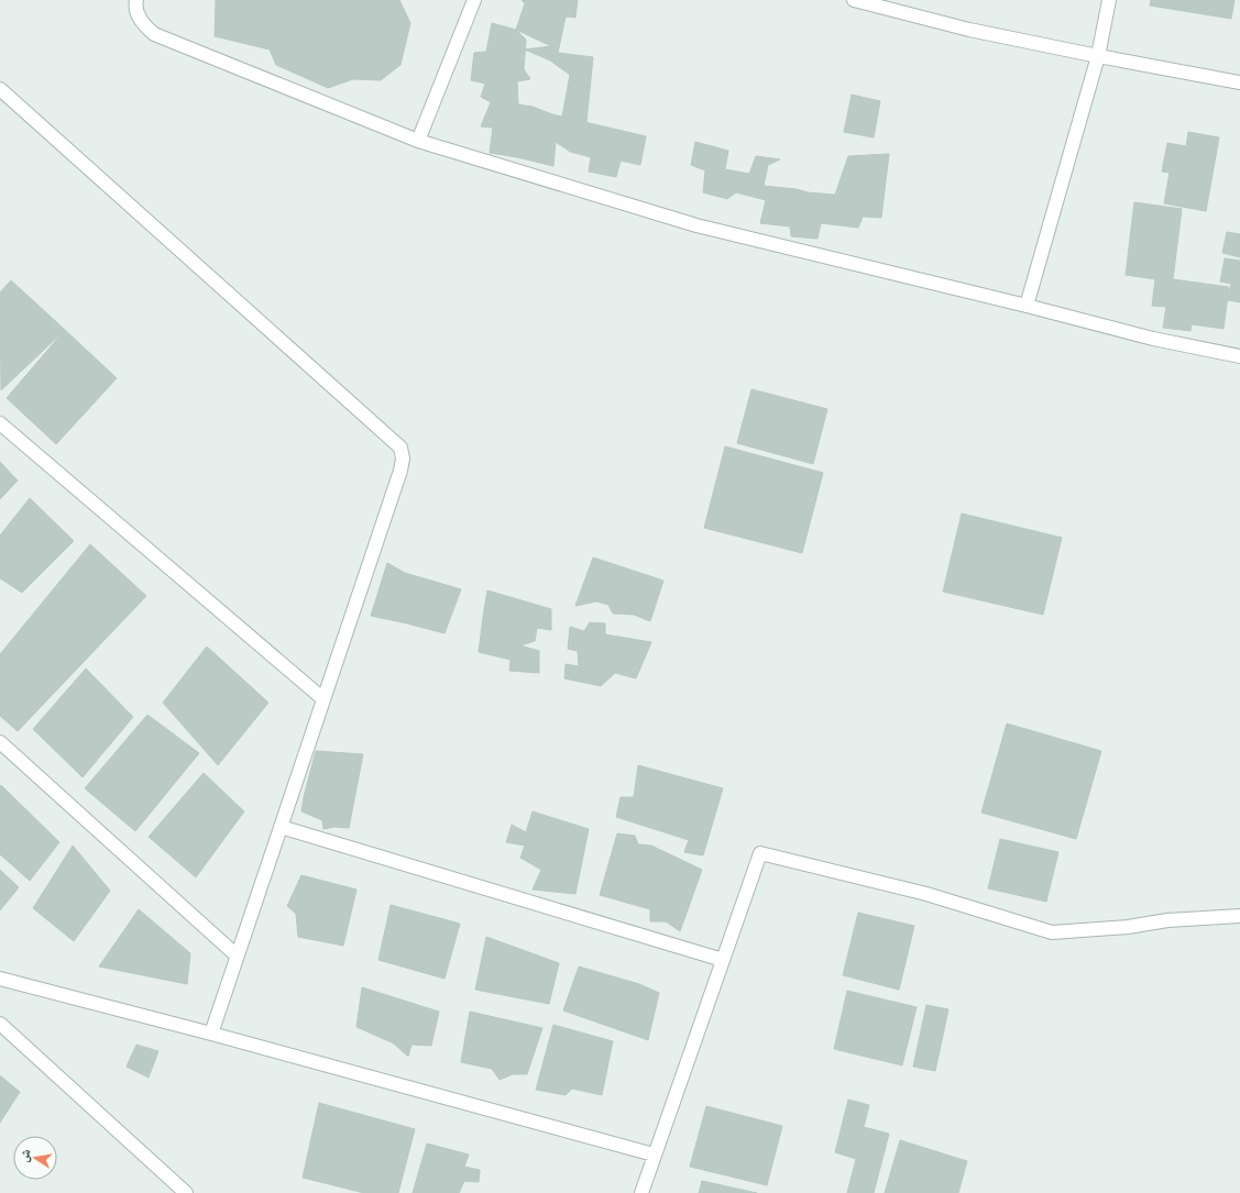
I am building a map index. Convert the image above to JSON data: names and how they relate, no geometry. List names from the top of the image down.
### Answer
{
  "north": "left"
}
